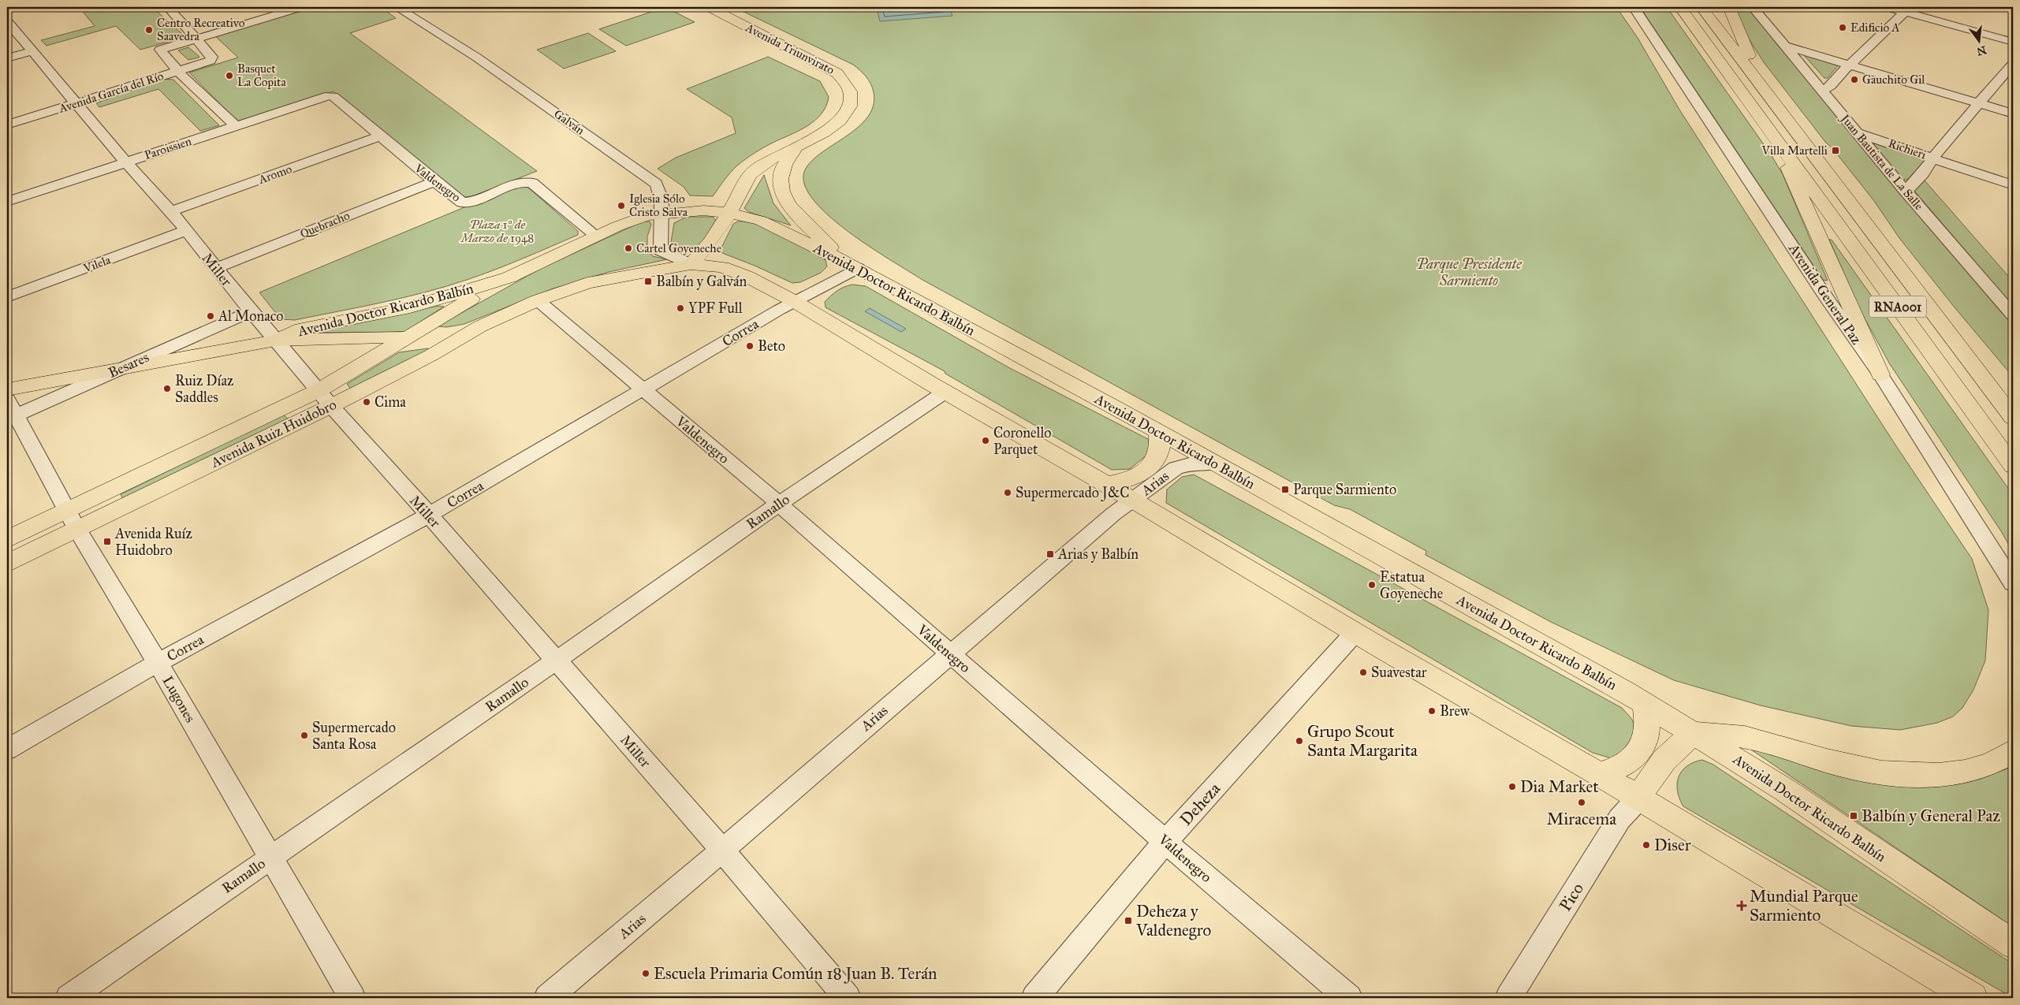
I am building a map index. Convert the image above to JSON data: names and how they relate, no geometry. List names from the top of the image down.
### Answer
{
  "streets": {
    "main road": [
      "Avenida Triunvirato",
      "Avenida Doctor Ricardo Balbín",
      "RNA001",
      "Avenida Ruiz Huidobro"
    ],
    "street": [
      "Avenida García del Río",
      "Galván",
      "Paroissien",
      "Richieri",
      "Juan Bautista de La Salle",
      "Aromo",
      "Valdenegro",
      "Quebracho",
      "Vilela",
      "Miller",
      "Avenida General Paz",
      "Correa",
      "Besares",
      "Arias",
      "Ramallo",
      "Lugones",
      "Deheza",
      "Pico"
    ]
  },
  "crossings": [
    ["Avenida Triunvirato", "Galván"],
    ["Avenida Triunvirato", "Avenida Doctor Ricardo Balbín"],
    ["Avenida Triunvirato", "Correa"],
    ["Avenida García del Río", "Miller"],
    ["Galván", "Avenida Doctor Ricardo Balbín"],
    ["Paroissien", "Valdenegro"],
    ["Paroissien", "Miller"],
    ["Richieri", "Juan Bautista de La Salle"],
    ["Aromo", "Valdenegro"],
    ["Aromo", "Miller"],
    ["Valdenegro", "Quebracho"],
    ["Valdenegro", "Avenida Doctor Ricardo Balbín"],
    ["Valdenegro", "Correa"],
    ["Valdenegro", "Avenida Ruiz Huidobro"],
    ["Valdenegro", "Arias"],
    ["Valdenegro", "Ramallo"],
    ["Valdenegro", "Deheza"],
    ["Quebracho", "Miller"],
    ["Vilela", "Miller"],
    ["Miller", "Avenida Doctor Ricardo Balbín"],
    ["Miller", "Correa"],
    ["Miller", "Besares"],
    ["Miller", "Avenida Ruiz Huidobro"],
    ["Miller", "Arias"],
    ["Miller", "Ramallo"],
    ["Avenida Doctor Ricardo Balbín", "Correa"],
    ["Avenida Doctor Ricardo Balbín", "Besares"],
    ["Avenida Doctor Ricardo Balbín", "Avenida Ruiz Huidobro"],
    ["Avenida Doctor Ricardo Balbín", "Arias"],
    ["Correa", "Lugones"],
    ["Besares", "Lugones"],
    ["Avenida Ruiz Huidobro", "Lugones"],
    ["Ramallo", "Lugones"]
  ],
  "parks": ["Plaza 1º de Marzo de 1948", "Parque Presidente Sarmiento"],
  "places": {
    "other": [
      "Edificio A",
      "Centro Recreativo Saavedra",
      "Basquet La Copita",
      "Gauchito Gil",
      "Iglesia Sólo Cristo Salva",
      "Cartel Goyeneche",
      "YPF Full",
      "Al Monaco",
      "Beto",
      "Ruiz Díaz Saddles",
      "Cima",
      "Coronello Parquet",
      "Supermercado J&C",
      "Estatua Goyeneche",
      "Suavestar",
      "Brew",
      "Supermercado Santa Rosa",
      "Grupo Scout Santa Margarita",
      "Dia Market",
      "Miracema",
      "Diser",
      "Escuela Primaria Común 18 Juan B. Terán"
    ],
    "transit": [
      "Villa Martelli",
      "Balbín y Galván",
      "Parque Sarmiento",
      "Avenida Ruíz Huidobro",
      "Arias y Balbín",
      "Balbín y General Paz",
      "Deheza y Valdenegro"
    ],
    "health": ["Mundial Parque Sarmiento"]
  },
  "north": "bottom"
}
